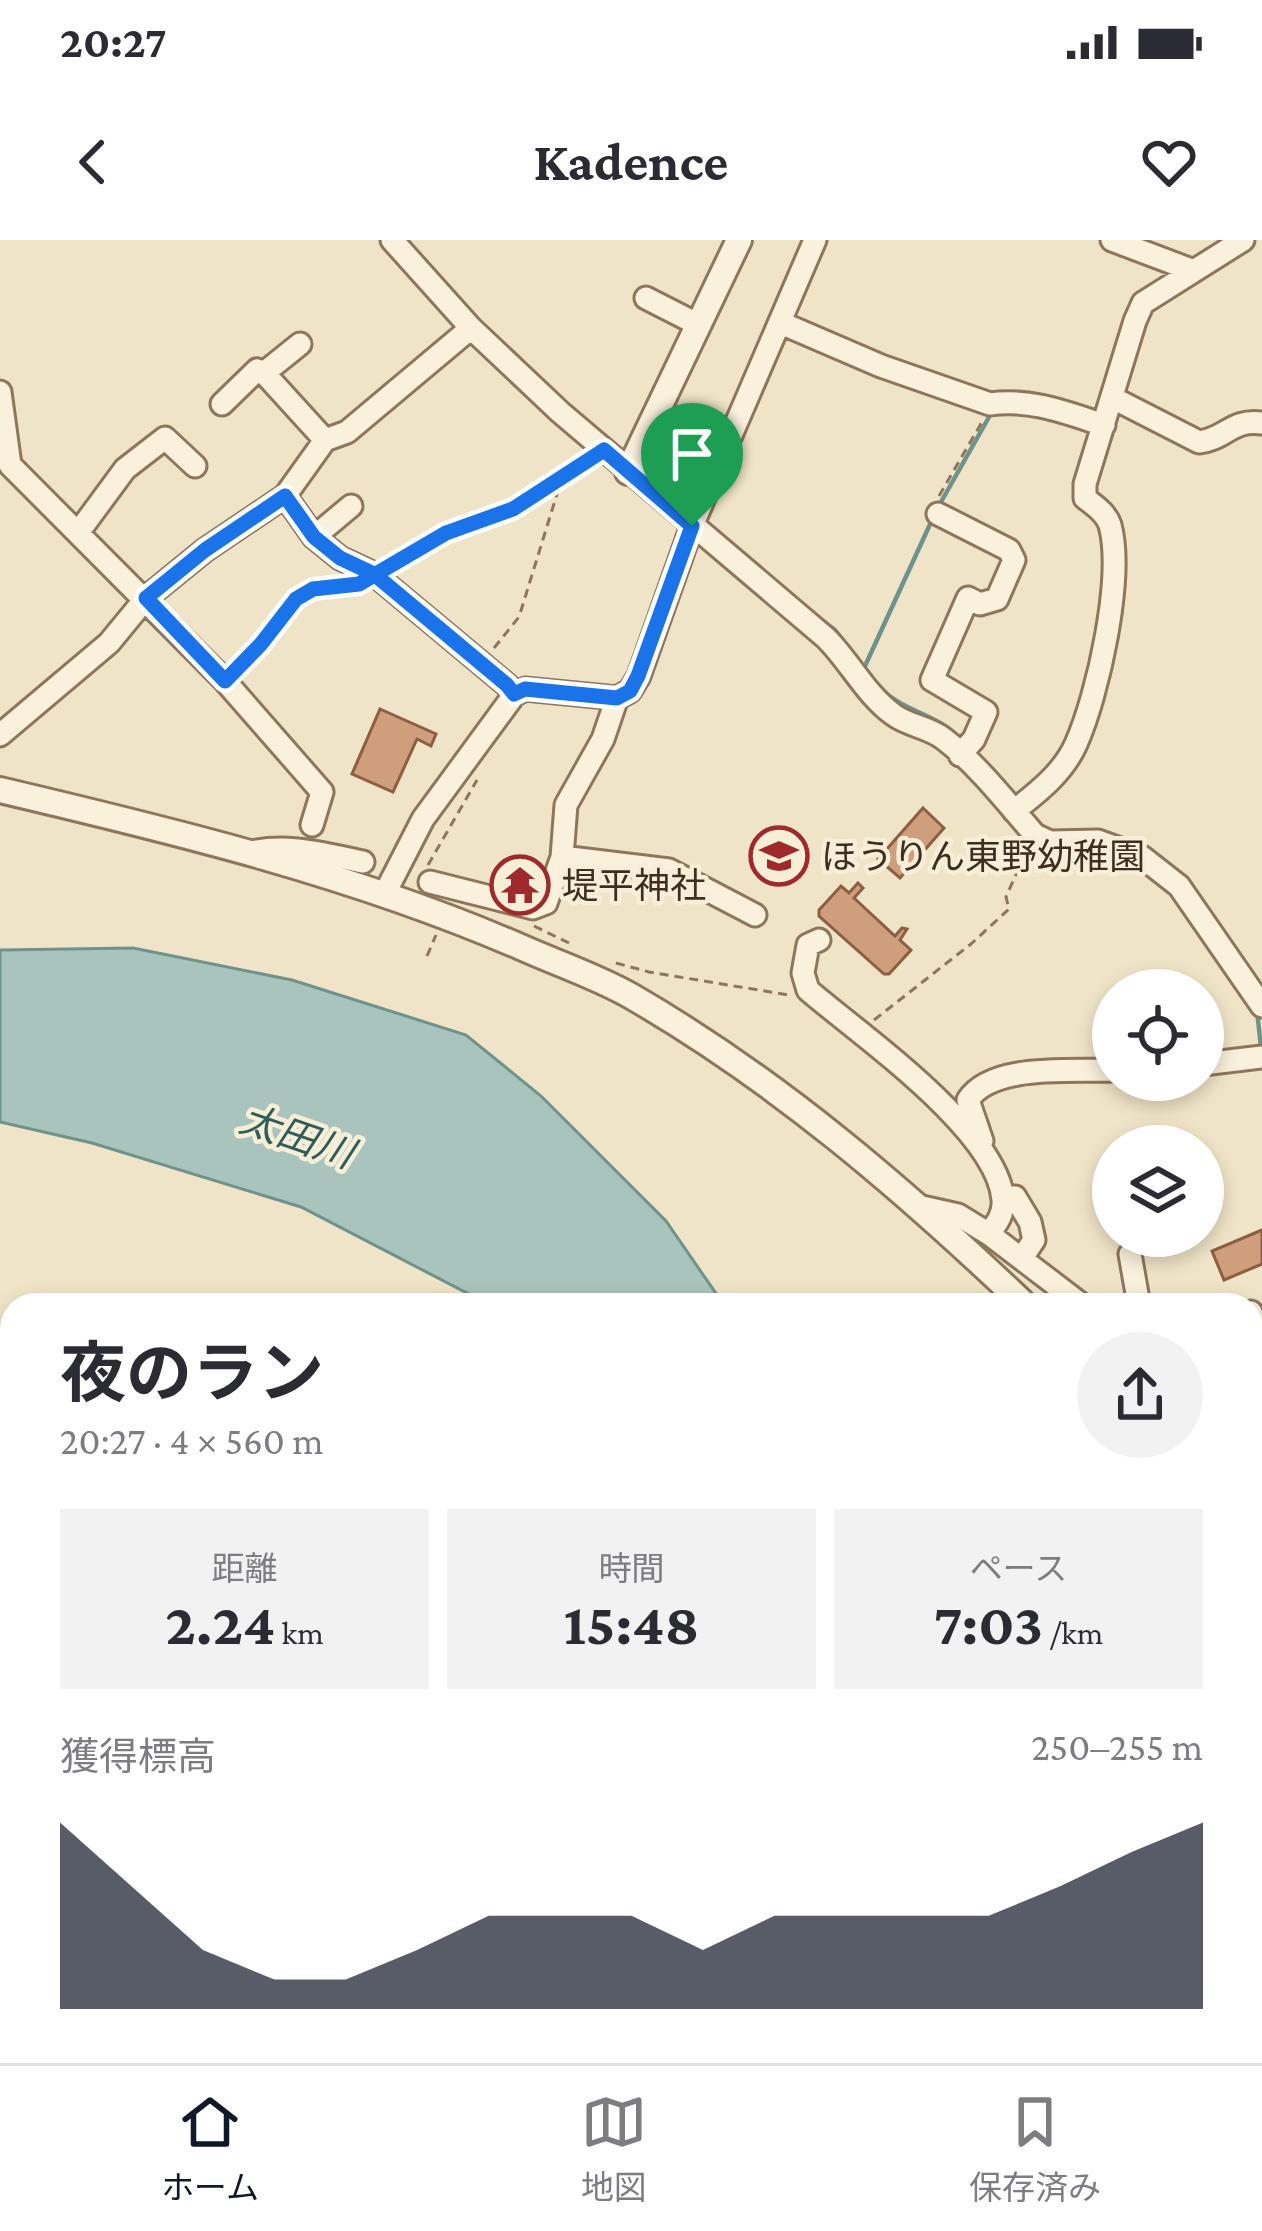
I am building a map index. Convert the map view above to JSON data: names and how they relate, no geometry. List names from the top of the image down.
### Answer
{
  "water": ["太田川"],
  "places": {
    "school or university": ["ほうりん東野幼稚園"],
    "temple": ["堤平神社"]
  },
  "page": {
    "status": "20:27",
    "header": "Kadence",
    "heading": ["夜のラン", "20:27 · 4 × 560 m"],
    "stats": [
      ["距離", "2.24 km"],
      ["時間", "15:48"],
      ["ペース", "7:03 /km"]
    ],
    "chart": ["獲得標高", "250–255 m"],
    "tabs": ["ホーム", "地図", "保存済み"]
  }
}
